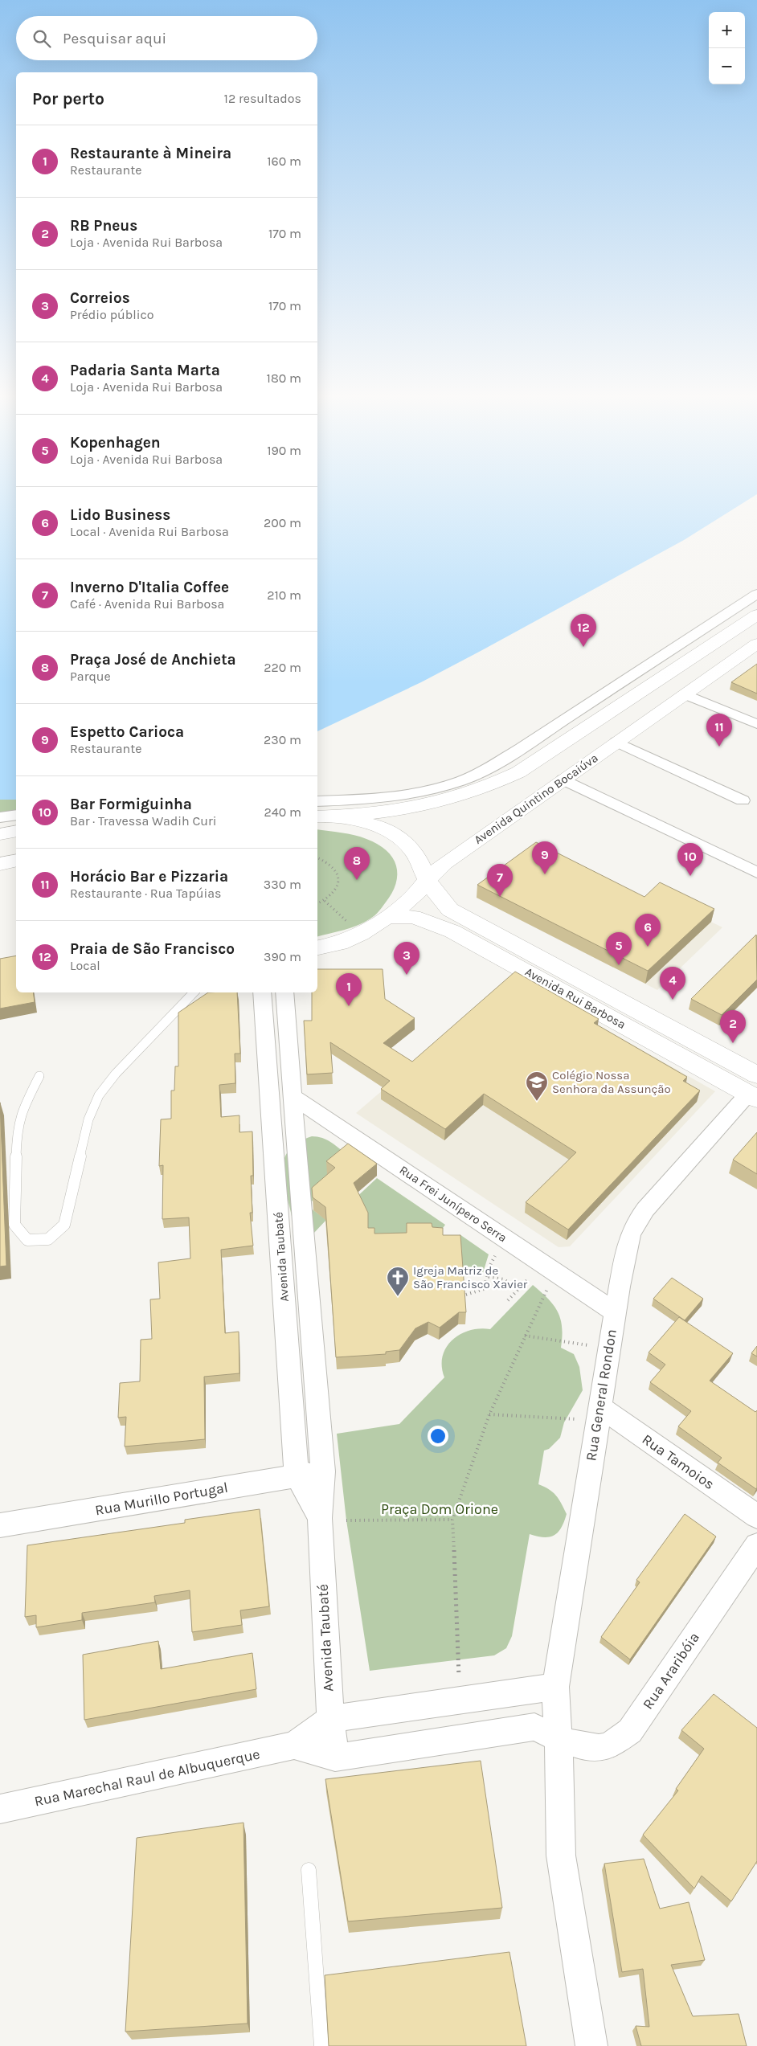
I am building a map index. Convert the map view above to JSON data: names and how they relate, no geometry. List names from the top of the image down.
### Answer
{
  "streets": {
    "main road": ["Avenida Quintino Bocaiúva", "Avenida Rui Barbosa"],
    "street": [
      "Rua Frei Junípero Serra",
      "Avenida Taubaté",
      "Rua General Rondon",
      "Rua Tamoios",
      "Rua Murillo Portugal",
      "Rua Araribóia",
      "Rua Marechal Raul de Albuquerque"
    ]
  },
  "crossings": [
    ["Avenida Quintino Bocaiúva", "Avenida Rui Barbosa"],
    ["Avenida Rui Barbosa", "Rua General Rondon"],
    ["Rua Frei Junípero Serra", "Avenida Taubaté"],
    ["Rua Frei Junípero Serra", "Rua General Rondon"],
    ["Avenida Taubaté", "Rua Murillo Portugal"],
    ["Avenida Taubaté", "Rua Marechal Raul de Albuquerque"],
    ["Rua General Rondon", "Rua Tamoios"],
    ["Rua General Rondon", "Rua Araribóia"],
    ["Rua General Rondon", "Rua Marechal Raul de Albuquerque"],
    ["Rua Araribóia", "Rua Marechal Raul de Albuquerque"]
  ],
  "parks": ["Praça Dom Orione"],
  "places": {
    "school or university": ["Colégio Nossa Senhora da Assunção"],
    "church": ["Igreja Matriz de São Francisco Xavier"]
  },
  "page": {
    "map_buttons": ["+", "−"],
    "search": "Pesquisar aqui",
    "heading": ["Por perto", "12 resultados"],
    "list": [
      {
        "mark": "1",
        "name": "Restaurante à Mineira",
        "note": "Restaurante",
        "value": "160 m"
      },
      {
        "mark": "2",
        "name": "RB Pneus",
        "note": "Loja · Avenida Rui Barbosa",
        "value": "170 m"
      },
      {
        "mark": "3",
        "name": "Correios",
        "note": "Prédio público",
        "value": "170 m"
      },
      {
        "mark": "4",
        "name": "Padaria Santa Marta",
        "note": "Loja · Avenida Rui Barbosa",
        "value": "180 m"
      },
      {
        "mark": "5",
        "name": "Kopenhagen",
        "note": "Loja · Avenida Rui Barbosa",
        "value": "190 m"
      },
      {
        "mark": "6",
        "name": "Lido Business",
        "note": "Local · Avenida Rui Barbosa",
        "value": "200 m"
      },
      {
        "mark": "7",
        "name": "Inverno D'Italia Coffee",
        "note": "Café · Avenida Rui Barbosa",
        "value": "210 m"
      },
      {
        "mark": "8",
        "name": "Praça José de Anchieta",
        "note": "Parque",
        "value": "220 m"
      },
      {
        "mark": "9",
        "name": "Espetto Carioca",
        "note": "Restaurante",
        "value": "230 m"
      },
      {
        "mark": "10",
        "name": "Bar Formiguinha",
        "note": "Bar · Travessa Wadih Curi",
        "value": "240 m"
      },
      {
        "mark": "11",
        "name": "Horácio Bar e Pizzaria",
        "note": "Restaurante · Rua Tapúias",
        "value": "330 m"
      },
      {
        "mark": "12",
        "name": "Praia de São Francisco",
        "note": "Local",
        "value": "390 m"
      }
    ],
    "pins": [
      "12",
      "11",
      "9",
      "10",
      "8",
      "7",
      "6",
      "5",
      "3",
      "4",
      "1",
      "2"
    ]
  }
}
